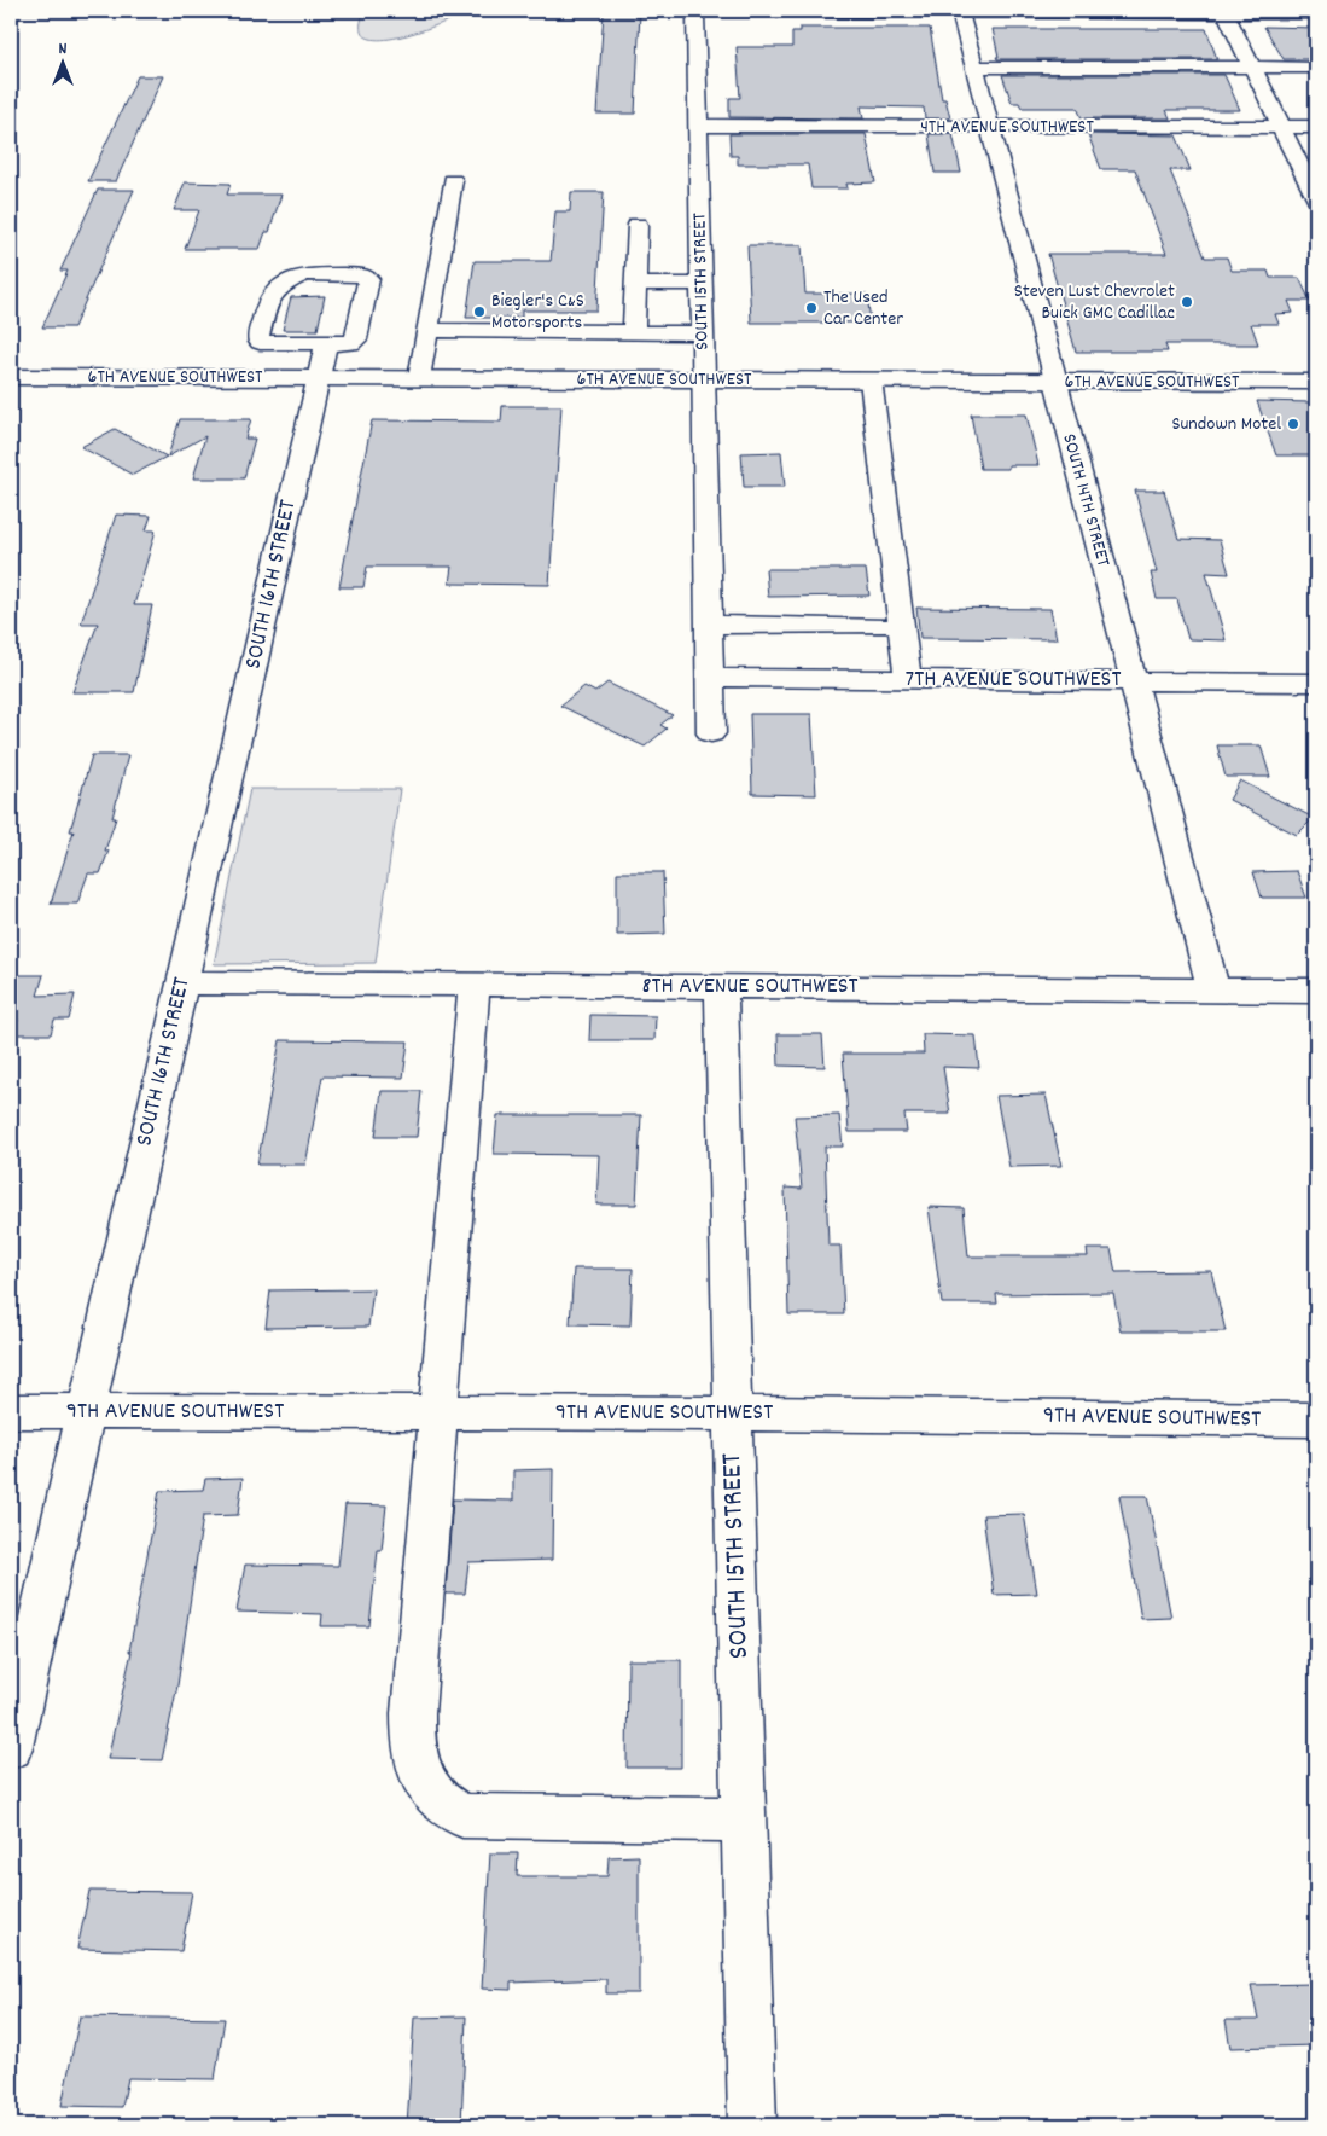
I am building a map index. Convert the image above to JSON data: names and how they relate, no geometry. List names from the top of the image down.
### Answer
{
  "streets": {
    "main road": [
      "4TH AVENUE SOUTHWEST",
      "SOUTH 15TH STREET",
      "6TH AVENUE SOUTHWEST",
      "SOUTH 14TH STREET",
      "SOUTH 16TH STREET",
      "7TH AVENUE SOUTHWEST",
      "8TH AVENUE SOUTHWEST",
      "9TH AVENUE SOUTHWEST"
    ]
  },
  "crossings": [
    ["4TH AVENUE SOUTHWEST", "SOUTH 15TH STREET"],
    ["4TH AVENUE SOUTHWEST", "SOUTH 14TH STREET"],
    ["SOUTH 15TH STREET", "6TH AVENUE SOUTHWEST"],
    ["SOUTH 15TH STREET", "7TH AVENUE SOUTHWEST"],
    ["SOUTH 15TH STREET", "8TH AVENUE SOUTHWEST"],
    ["SOUTH 15TH STREET", "9TH AVENUE SOUTHWEST"],
    ["6TH AVENUE SOUTHWEST", "SOUTH 14TH STREET"],
    ["6TH AVENUE SOUTHWEST", "SOUTH 16TH STREET"],
    ["SOUTH 14TH STREET", "7TH AVENUE SOUTHWEST"],
    ["SOUTH 14TH STREET", "8TH AVENUE SOUTHWEST"],
    ["SOUTH 16TH STREET", "8TH AVENUE SOUTHWEST"],
    ["SOUTH 16TH STREET", "9TH AVENUE SOUTHWEST"]
  ],
  "places": [
    "Steven Lust Chevrolet Buick GMC Cadillac",
    "The Used Car Center",
    "Biegler's C&S Motorsports",
    "Sundown Motel"
  ],
  "north": "top"
}
